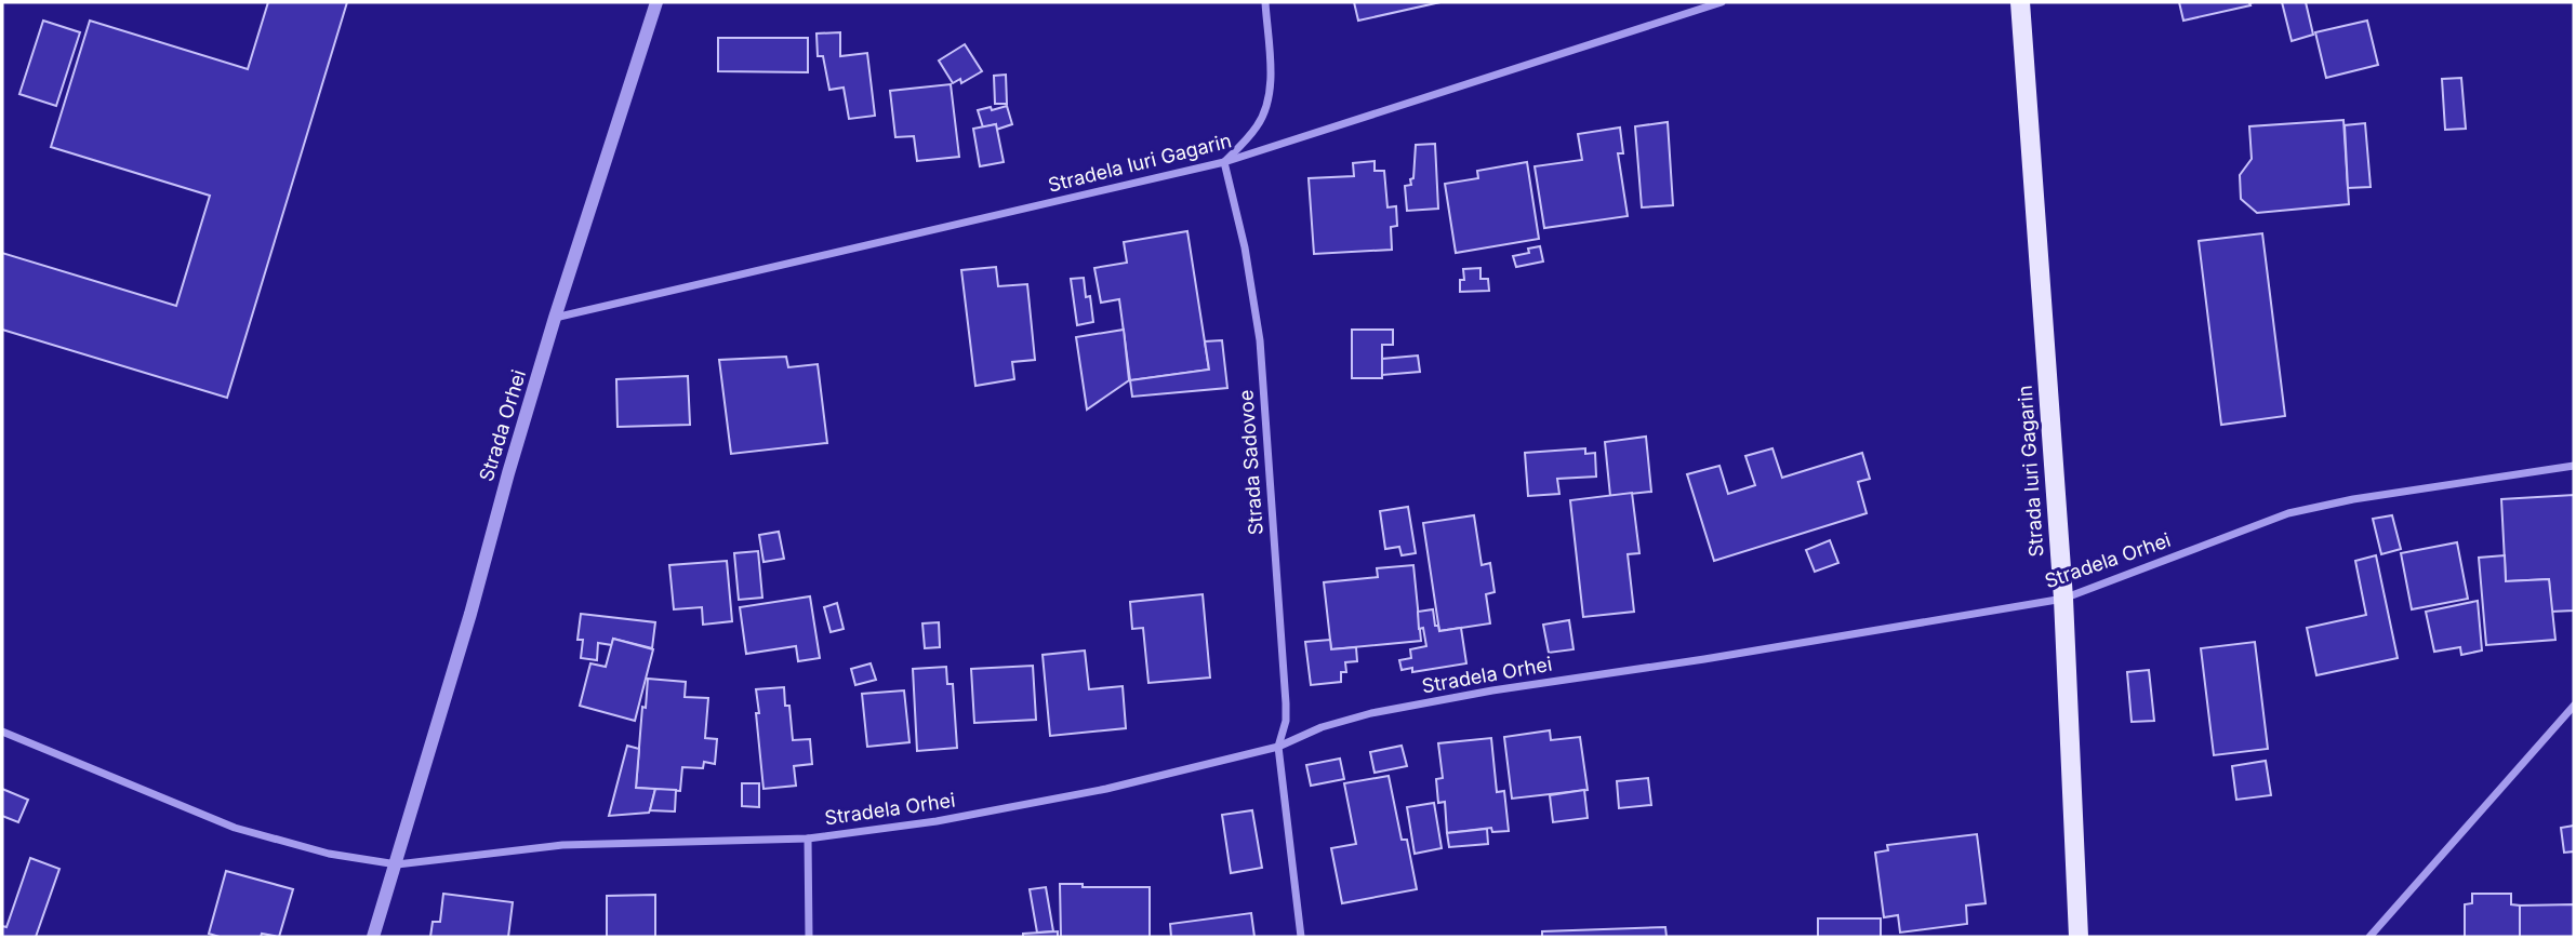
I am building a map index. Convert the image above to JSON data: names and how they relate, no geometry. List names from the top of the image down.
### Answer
{
  "streets": {
    "main road": ["Strada Iuri Gagarin"],
    "street": [
      "Stradela Iuri Gagarin",
      "Strada Orhei",
      "Strada Sadovoe",
      "Stradela Orhei"
    ]
  },
  "crossings": [
    ["Stradela Iuri Gagarin", "Strada Orhei"],
    ["Stradela Iuri Gagarin", "Strada Sadovoe"],
    ["Strada Orhei", "Stradela Orhei"],
    ["Strada Sadovoe", "Stradela Orhei"],
    ["Strada Iuri Gagarin", "Stradela Orhei"]
  ]
}
